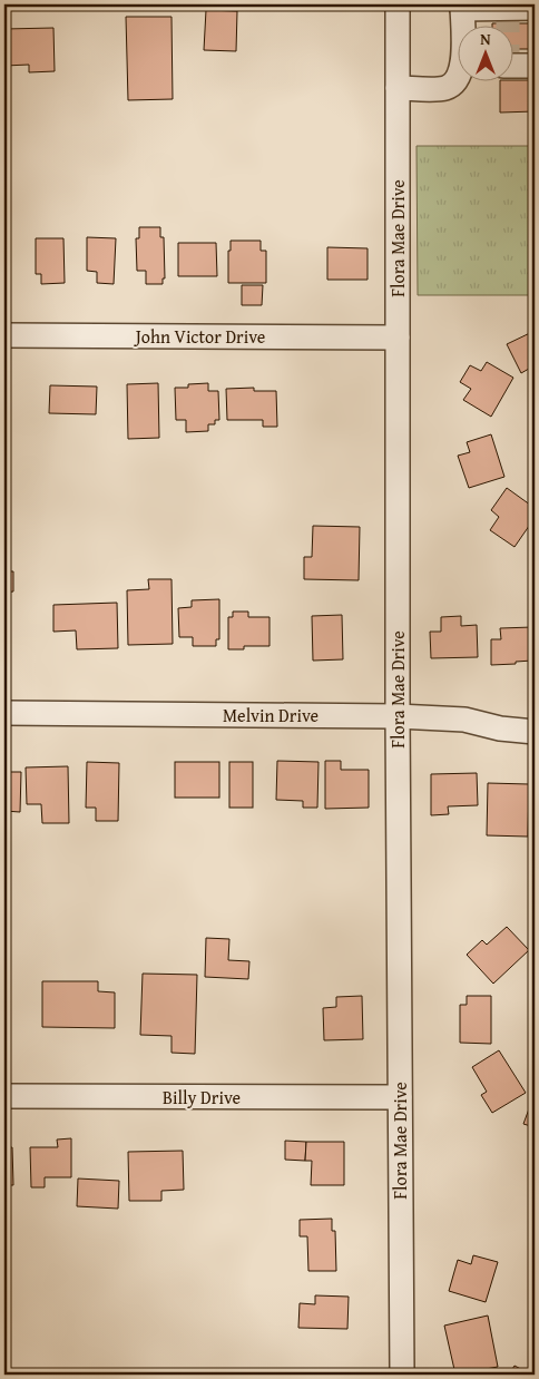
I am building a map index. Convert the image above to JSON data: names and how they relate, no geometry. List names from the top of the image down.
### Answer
{
  "streets": {
    "street": [
      "Flora Mae Drive",
      "John Victor Drive",
      "Melvin Drive",
      "Billy Drive"
    ]
  },
  "crossings": [
    ["Flora Mae Drive", "John Victor Drive"],
    ["Flora Mae Drive", "Melvin Drive"],
    ["Flora Mae Drive", "Billy Drive"]
  ],
  "north": "top"
}
